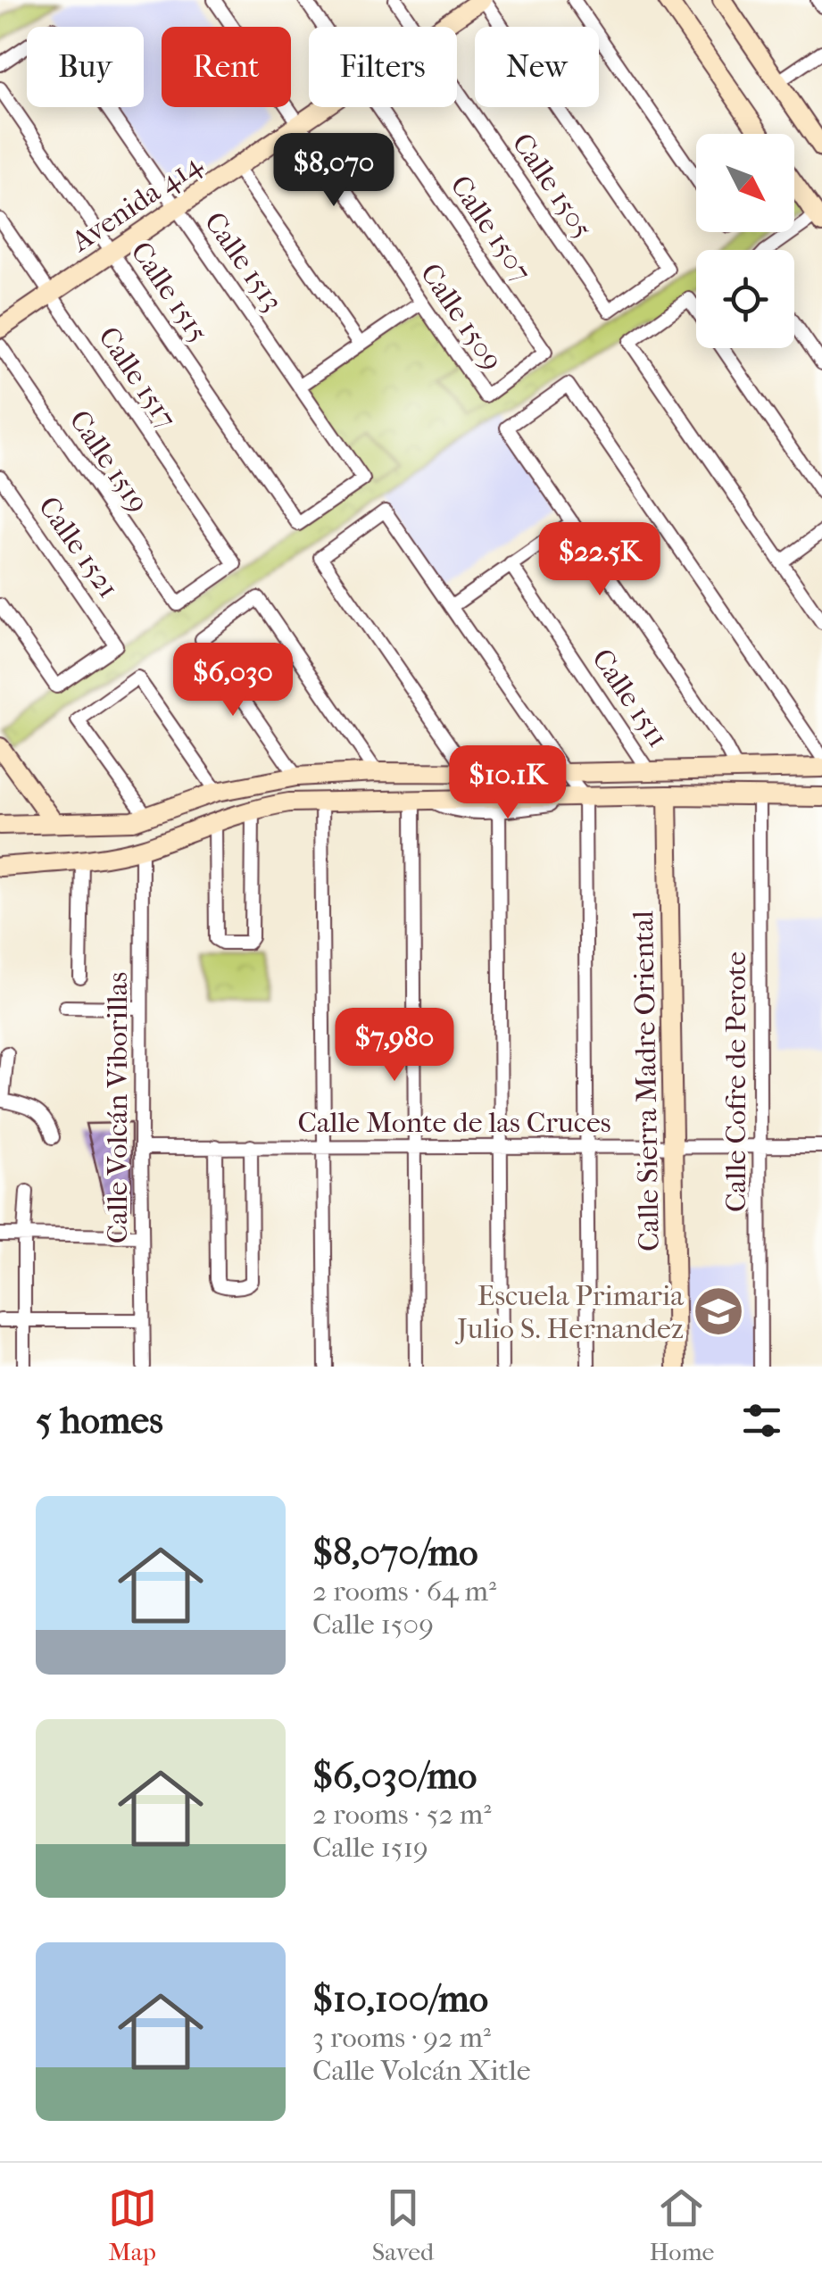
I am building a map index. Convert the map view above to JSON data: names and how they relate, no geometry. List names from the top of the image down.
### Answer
{
  "streets": {
    "street": [
      "Calle 1505",
      "Avenida 414",
      "Calle 1507",
      "Calle 1513",
      "Calle 1515",
      "Calle 1509",
      "Calle 1517",
      "Calle 1519",
      "Calle 1521",
      "Calle 1511",
      "Calle Sierra Madre Oriental",
      "Calle Cofre de Perote",
      "Calle Volcán Viborillas",
      "Calle Monte de las Cruces"
    ]
  },
  "crossings": [
    ["Calle 1505", "Avenida 414"],
    ["Avenida 414", "Calle 1513"],
    ["Avenida 414", "Calle 1515"],
    ["Avenida 414", "Calle 1509"],
    ["Avenida 414", "Calle 1517"],
    ["Calle 1507", "Calle 1509"],
    ["Calle 1513", "Calle 1515"],
    ["Calle 1517", "Calle 1519"],
    ["Calle Sierra Madre Oriental", "Calle Monte de las Cruces"],
    ["Calle Cofre de Perote", "Calle Monte de las Cruces"],
    ["Calle Volcán Viborillas", "Calle Monte de las Cruces"]
  ],
  "places": {
    "school or university": ["Escuela Primaria Julio S. Hernandez"]
  },
  "north": "bottom right",
  "page": {
    "chip": [
      "Buy",
      "Rent",
      "Filters",
      "New"
    ],
    "price": [
      "$8,070",
      "$22.5K",
      "$6,030",
      "$10.1K",
      "$7,980"
    ],
    "heading": "5 homes",
    "list": [
      {
        "name": "$8,070/mo",
        "note": "2 rooms · 64 m² · Calle 1509"
      },
      {
        "name": "$6,030/mo",
        "note": "2 rooms · 52 m² · Calle 1519"
      },
      {
        "name": "$10,100/mo",
        "note": "3 rooms · 92 m² · Calle Volcán Xitle"
      }
    ],
    "tabs": ["Map", "Saved", "Home"]
  }
}
